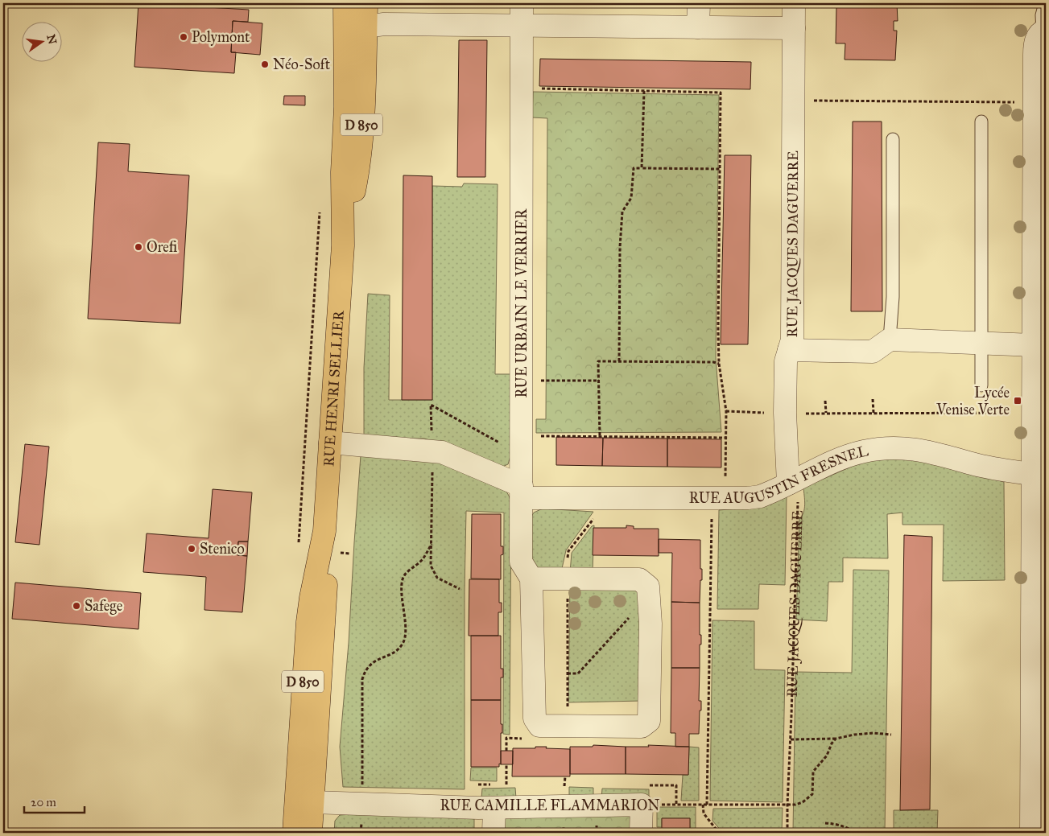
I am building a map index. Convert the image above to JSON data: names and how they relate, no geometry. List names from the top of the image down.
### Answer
{
  "streets": {
    "main road": ["D 850", "RUE HENRI SELLIER"],
    "street": [
      "RUE JACQUES DAGUERRE",
      "RUE URBAIN LE VERRIER",
      "RUE AUGUSTIN FRESNEL",
      "RUE CAMILLE FLAMMARION"
    ]
  },
  "crossings": [
    ["RUE JACQUES DAGUERRE", "RUE AUGUSTIN FRESNEL"],
    ["RUE JACQUES DAGUERRE", "RUE CAMILLE FLAMMARION"],
    ["RUE URBAIN LE VERRIER", "RUE AUGUSTIN FRESNEL"],
    ["RUE HENRI SELLIER", "RUE AUGUSTIN FRESNEL"],
    ["RUE HENRI SELLIER", "RUE CAMILLE FLAMMARION"]
  ],
  "places": {
    "other": [
      "Polymont",
      "Néo-Soft",
      "Orefi",
      "Stenico",
      "Safege"
    ],
    "transit": ["Lycée Venise Verte"]
  },
  "scale_bar": "20 m",
  "north": "right"
}
